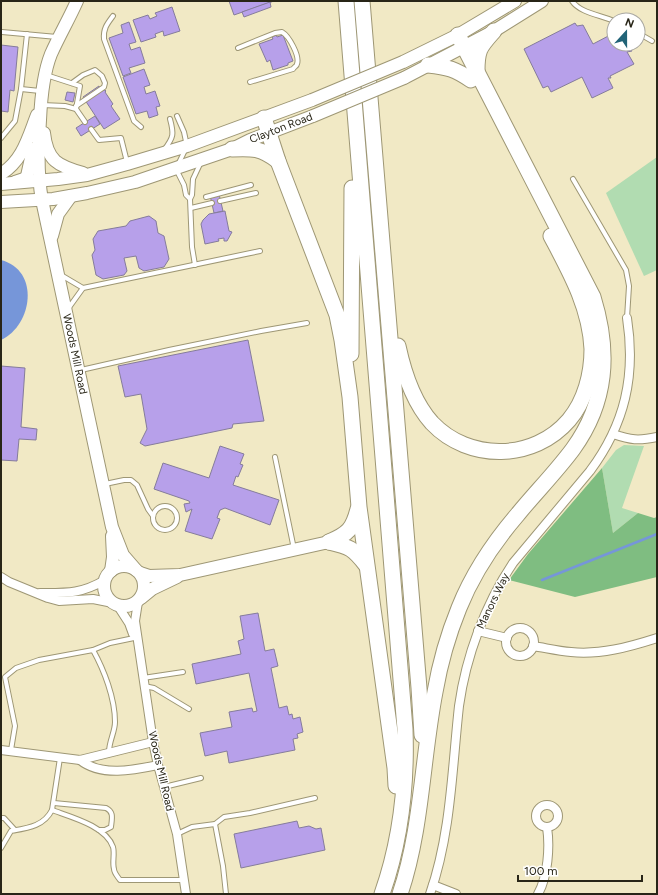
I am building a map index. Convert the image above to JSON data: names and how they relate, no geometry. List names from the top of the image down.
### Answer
{
  "streets": {
    "main road": ["Clayton Road", "Woods Mill Road"],
    "street": ["Manors Way"]
  },
  "crossings": [
    ["Clayton Road", "Woods Mill Road"]
  ],
  "scale_bar": "100 m",
  "north": "top"
}
